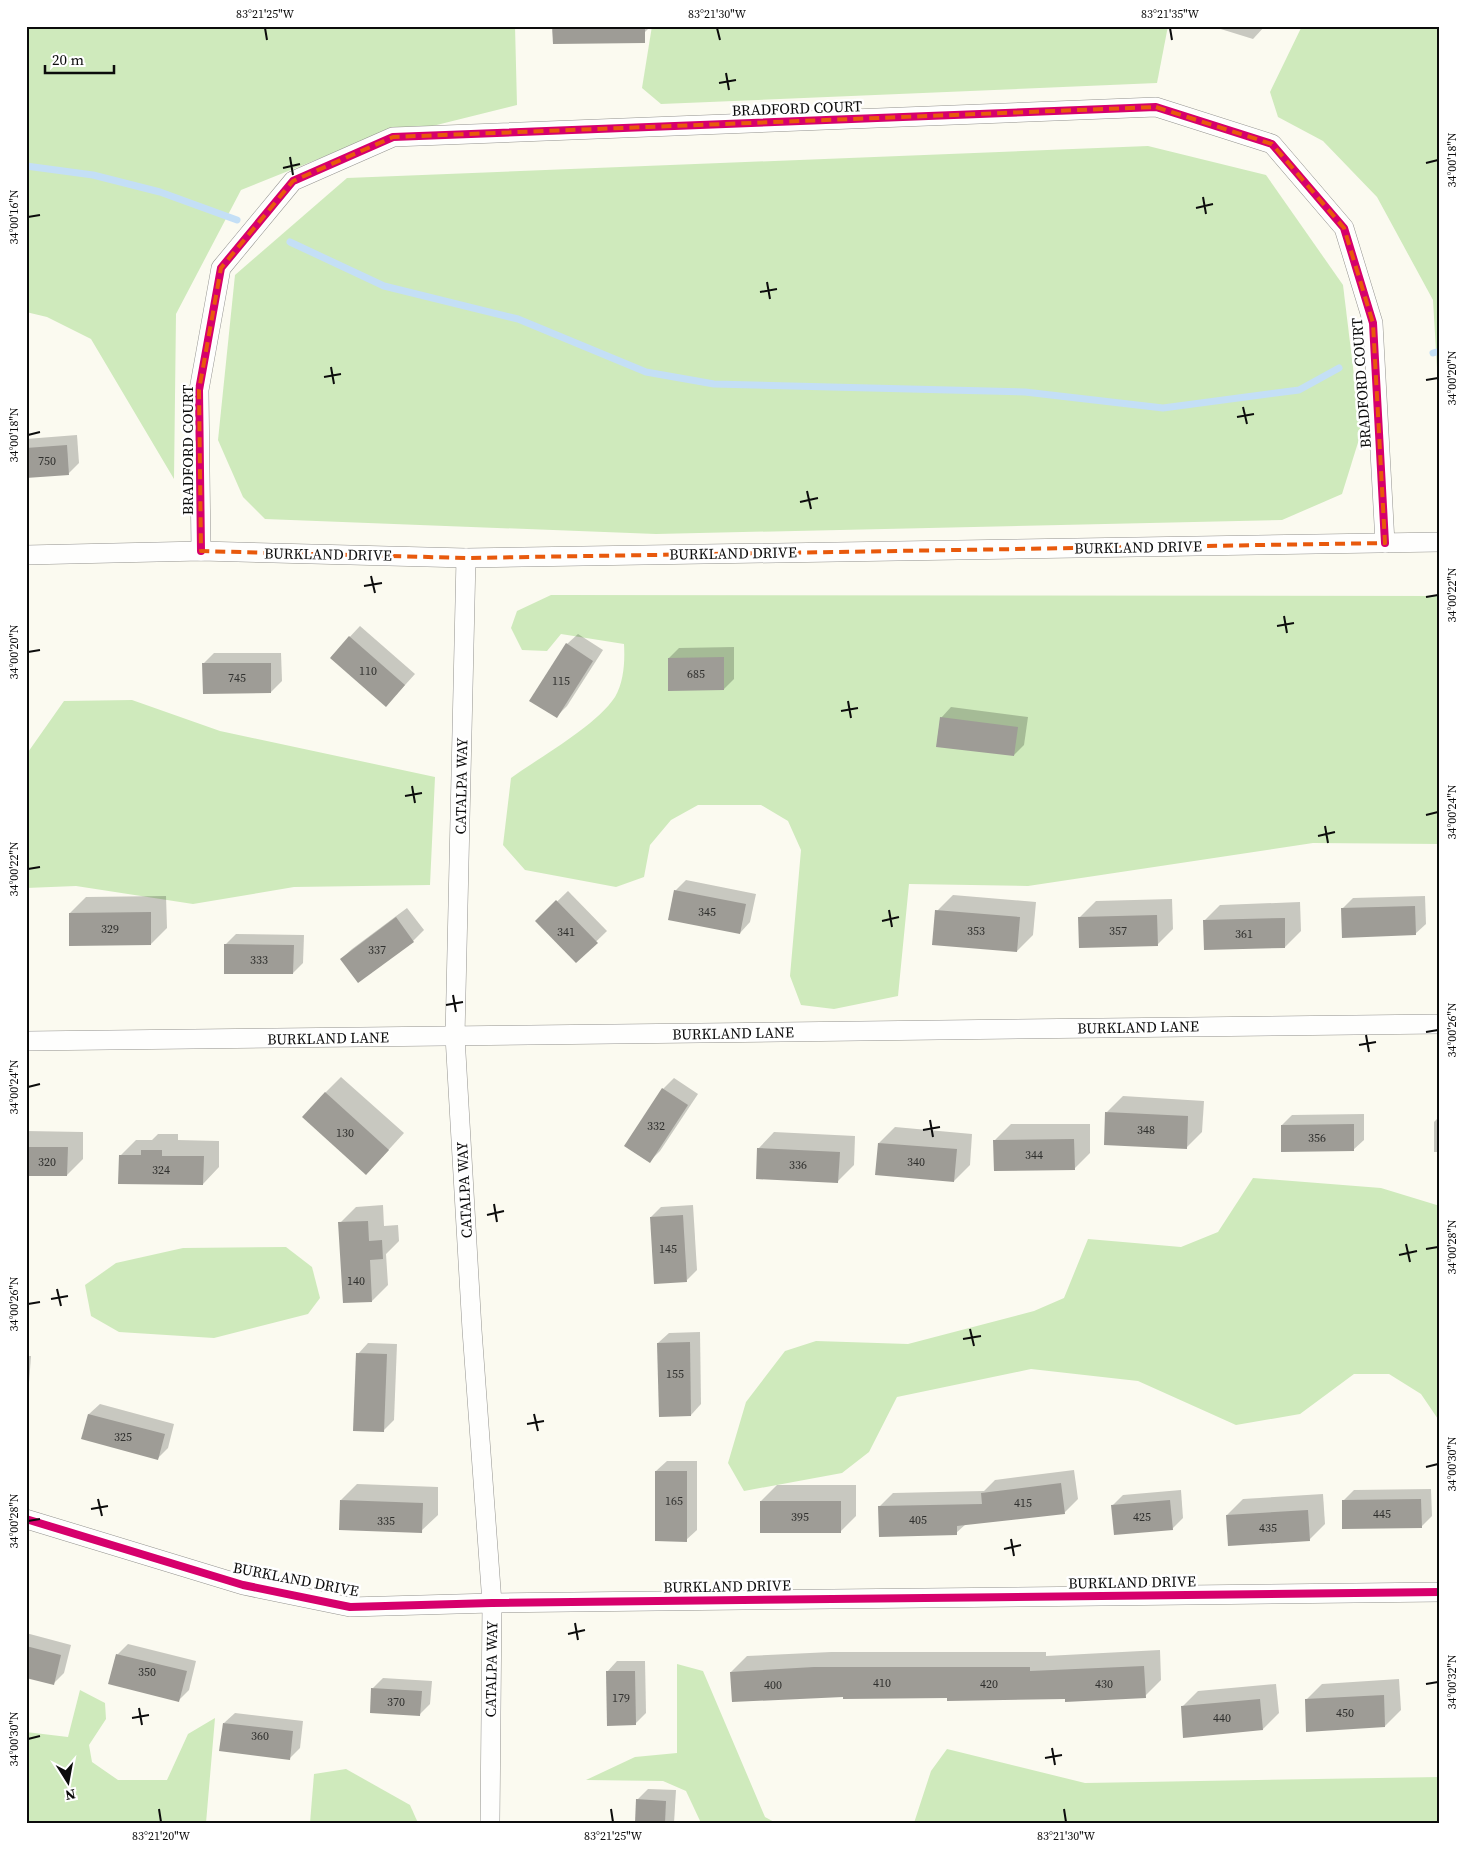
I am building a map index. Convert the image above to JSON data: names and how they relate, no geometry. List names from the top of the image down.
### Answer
{
  "streets": {
    "street": [
      "BRADFORD COURT",
      "BURKLAND DRIVE",
      "CATALPA WAY",
      "BURKLAND LANE"
    ]
  },
  "crossings": [
    ["BRADFORD COURT", "BURKLAND DRIVE"],
    ["BURKLAND DRIVE", "CATALPA WAY"],
    ["CATALPA WAY", "BURKLAND LANE"]
  ],
  "house_numbers": [
    "750",
    "110",
    "685",
    "745",
    "115",
    "345",
    "329",
    "353",
    "357",
    "341",
    "361",
    "337",
    "333",
    "332",
    "348",
    "130",
    "356",
    "344",
    "320",
    "340",
    "336",
    "324",
    "145",
    "140",
    "155",
    "325",
    "165",
    "415",
    "445",
    "395",
    "425",
    "405",
    "335",
    "435",
    "350",
    "410",
    "420",
    "430",
    "400",
    "179",
    "370",
    "450",
    "440",
    "360"
  ],
  "scale_bar": "20 m",
  "north": "bottom",
  "coordinates": [
    "83°21'25\"W",
    "83°21'30\"W",
    "83°21'35\"W",
    "34°00'18\"N",
    "34°00'16\"N",
    "34°00'20\"N",
    "34°00'22\"N",
    "34°00'24\"N",
    "34°00'26\"N",
    "34°00'28\"N",
    "34°00'30\"N",
    "34°00'32\"N",
    "83°21'20\"W"
  ]
}
